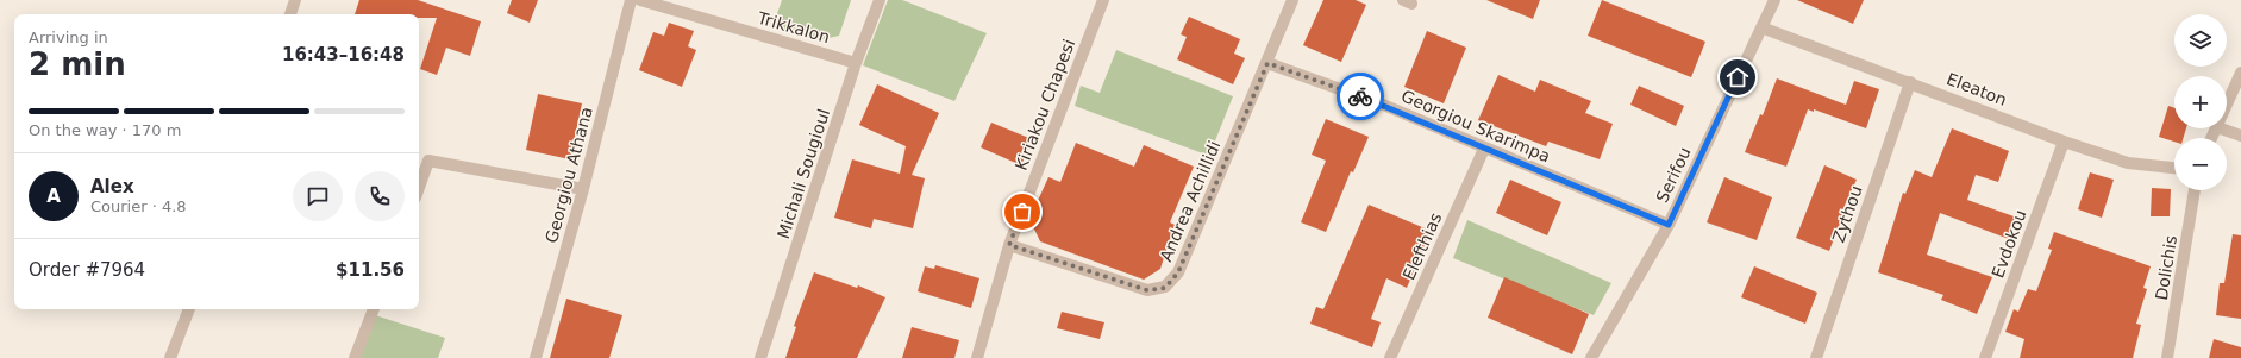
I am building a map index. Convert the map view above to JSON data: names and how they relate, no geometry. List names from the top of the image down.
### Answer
{
  "streets": {
    "street": [
      "Trikkalon",
      "Eleaton",
      "Kiriakou Chapesi",
      "Georgiou Skarimpa",
      "Michali Sougioul",
      "Georgiou Athana",
      "Serifou",
      "Andrea Achillidi",
      "Zythou",
      "Evdokou",
      "Elefthias",
      "Dolichis"
    ]
  },
  "crossings": [
    ["Trikkalon", "Michali Sougioul"],
    ["Eleaton", "Serifou"],
    ["Eleaton", "Zythou"],
    ["Eleaton", "Evdokou"],
    ["Kiriakou Chapesi", "Andrea Achillidi"],
    ["Georgiou Skarimpa", "Serifou"],
    ["Georgiou Skarimpa", "Andrea Achillidi"],
    ["Georgiou Skarimpa", "Elefthias"]
  ],
  "page": {
    "map_buttons": ["+", "−"],
    "heading": ["2 min", "Arriving in", "16:43–16:48"],
    "panel": [
      "Alex",
      "Courier · 4.8",
      "Order #7964",
      "$11.56"
    ],
    "bar": "On the way · 170 m",
    "round": "A"
  }
}
